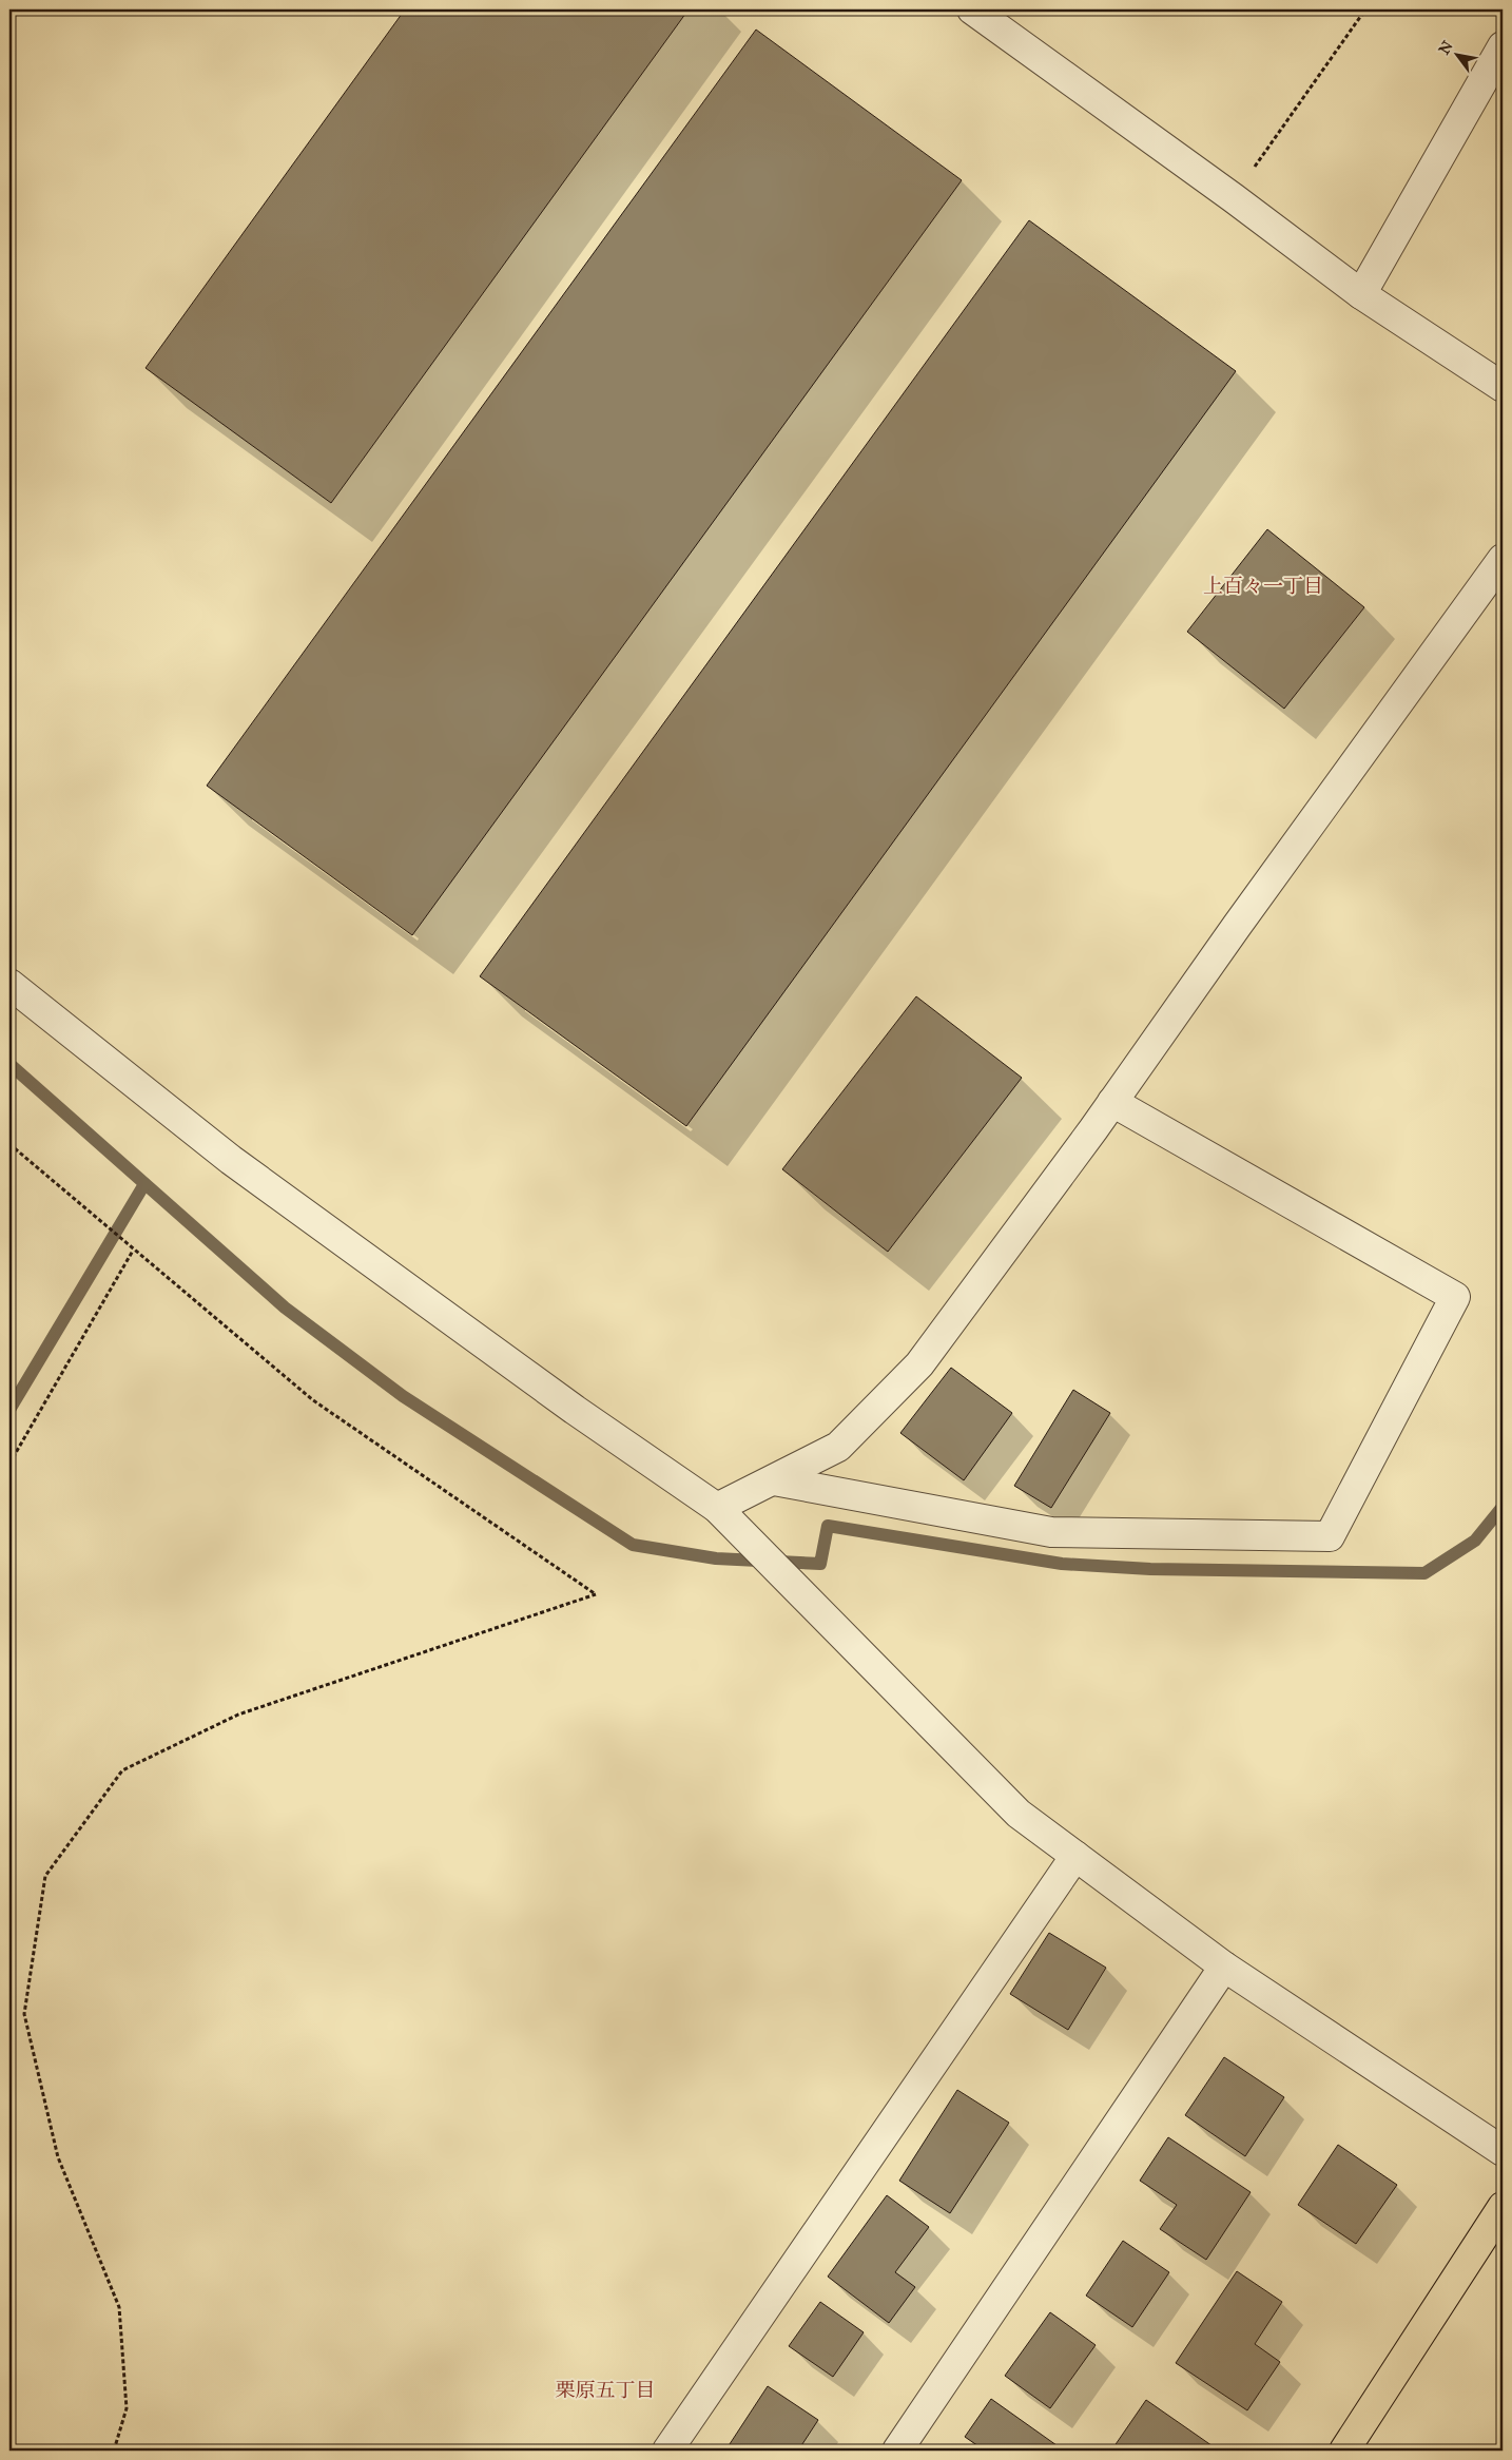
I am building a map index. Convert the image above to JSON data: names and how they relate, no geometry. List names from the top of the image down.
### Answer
{
  "districts": ["上百々一丁目", "栗原五丁目"],
  "north": "top left"
}
